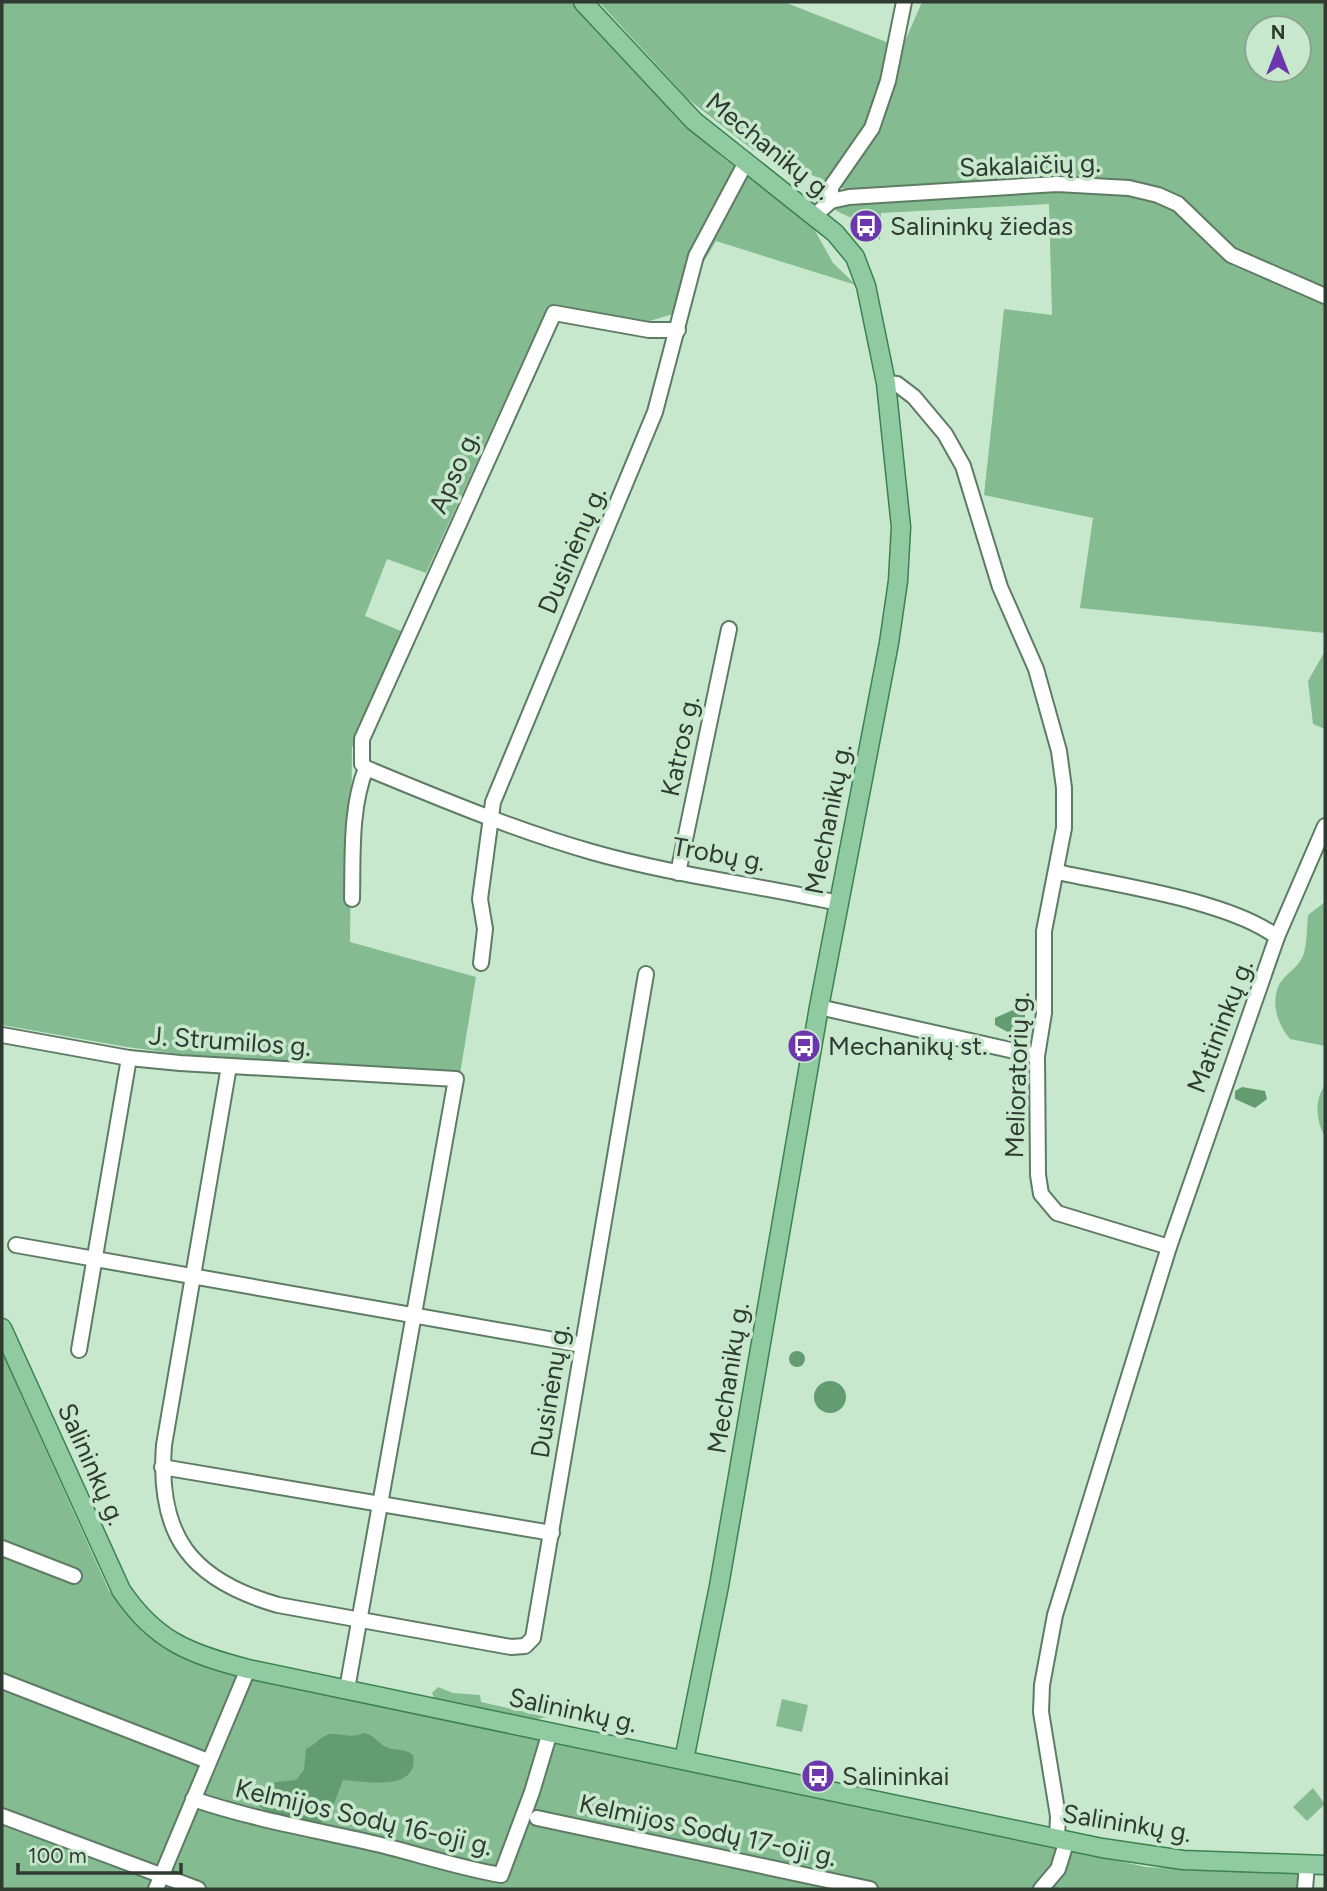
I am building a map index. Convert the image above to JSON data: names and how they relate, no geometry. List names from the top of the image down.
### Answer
{
  "streets": {
    "main road": ["Mechanikų g.", "Salininkų g."],
    "street": [
      "Sakalaičių g.",
      "Apso g.",
      "Dusinėnų g.",
      "Katros g.",
      "Trobų g.",
      "Matininkų g.",
      "J. Strumilos g.",
      "Melioratorių g.",
      "Kelmijos Sodų 16-oji g.",
      "Kelmijos Sodų 17-oji g."
    ]
  },
  "crossings": [
    ["Mechanikų g.", "Dusinėnų g."],
    ["Mechanikų g.", "Trobų g."],
    ["Mechanikų g.", "Melioratorių g."],
    ["Mechanikų g.", "Salininkų g."],
    ["Apso g.", "Dusinėnų g."],
    ["Dusinėnų g.", "Trobų g."],
    ["Dusinėnų g.", "J. Strumilos g."],
    ["Katros g.", "Trobų g."],
    ["Matininkų g.", "Melioratorių g."],
    ["Salininkų g.", "Kelmijos Sodų 16-oji g."]
  ],
  "places": {
    "bus stop": ["Salininkų žiedas", "Mechanikų st.", "Salininkai"]
  },
  "scale_bar": "100 m",
  "north": "top"
}
